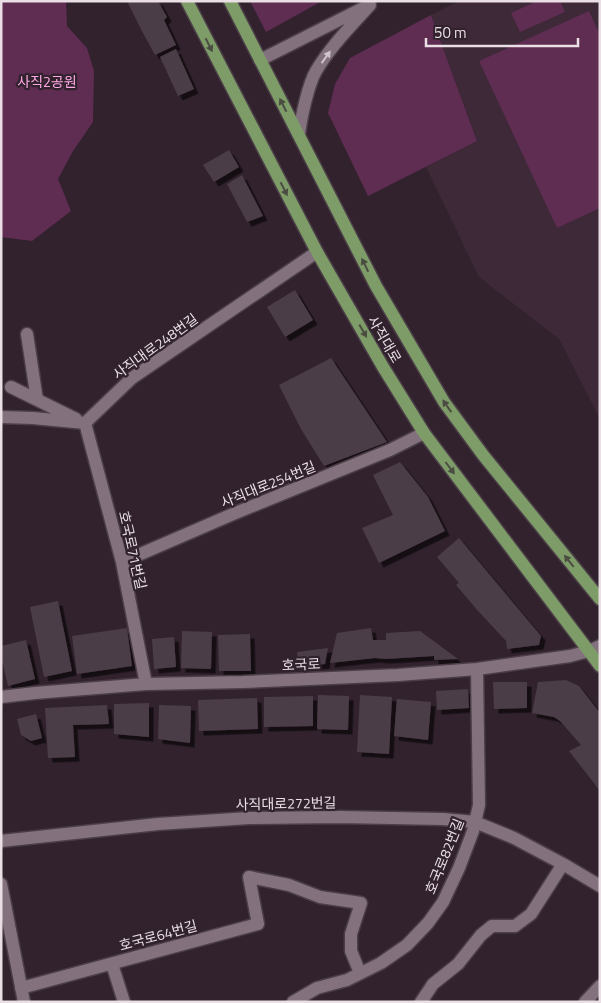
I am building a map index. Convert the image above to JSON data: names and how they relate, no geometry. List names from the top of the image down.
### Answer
{
  "streets": {
    "main road": ["사직대로"],
    "street": [
      "사직대로248번길",
      "사직대로254번길",
      "호국로71번길",
      "호국로",
      "사직대로272번길",
      "호국로82번길",
      "호국로64번길"
    ]
  },
  "crossings": [
    ["사직대로", "사직대로248번길"],
    ["사직대로", "사직대로254번길"],
    ["사직대로", "호국로"],
    ["사직대로248번길", "호국로71번길"],
    ["사직대로254번길", "호국로71번길"],
    ["호국로71번길", "호국로"],
    ["호국로", "호국로82번길"],
    ["사직대로272번길", "호국로82번길"],
    ["호국로82번길", "호국로64번길"]
  ],
  "parks": ["사직2공원"],
  "scale_bar": "50 m"
}
